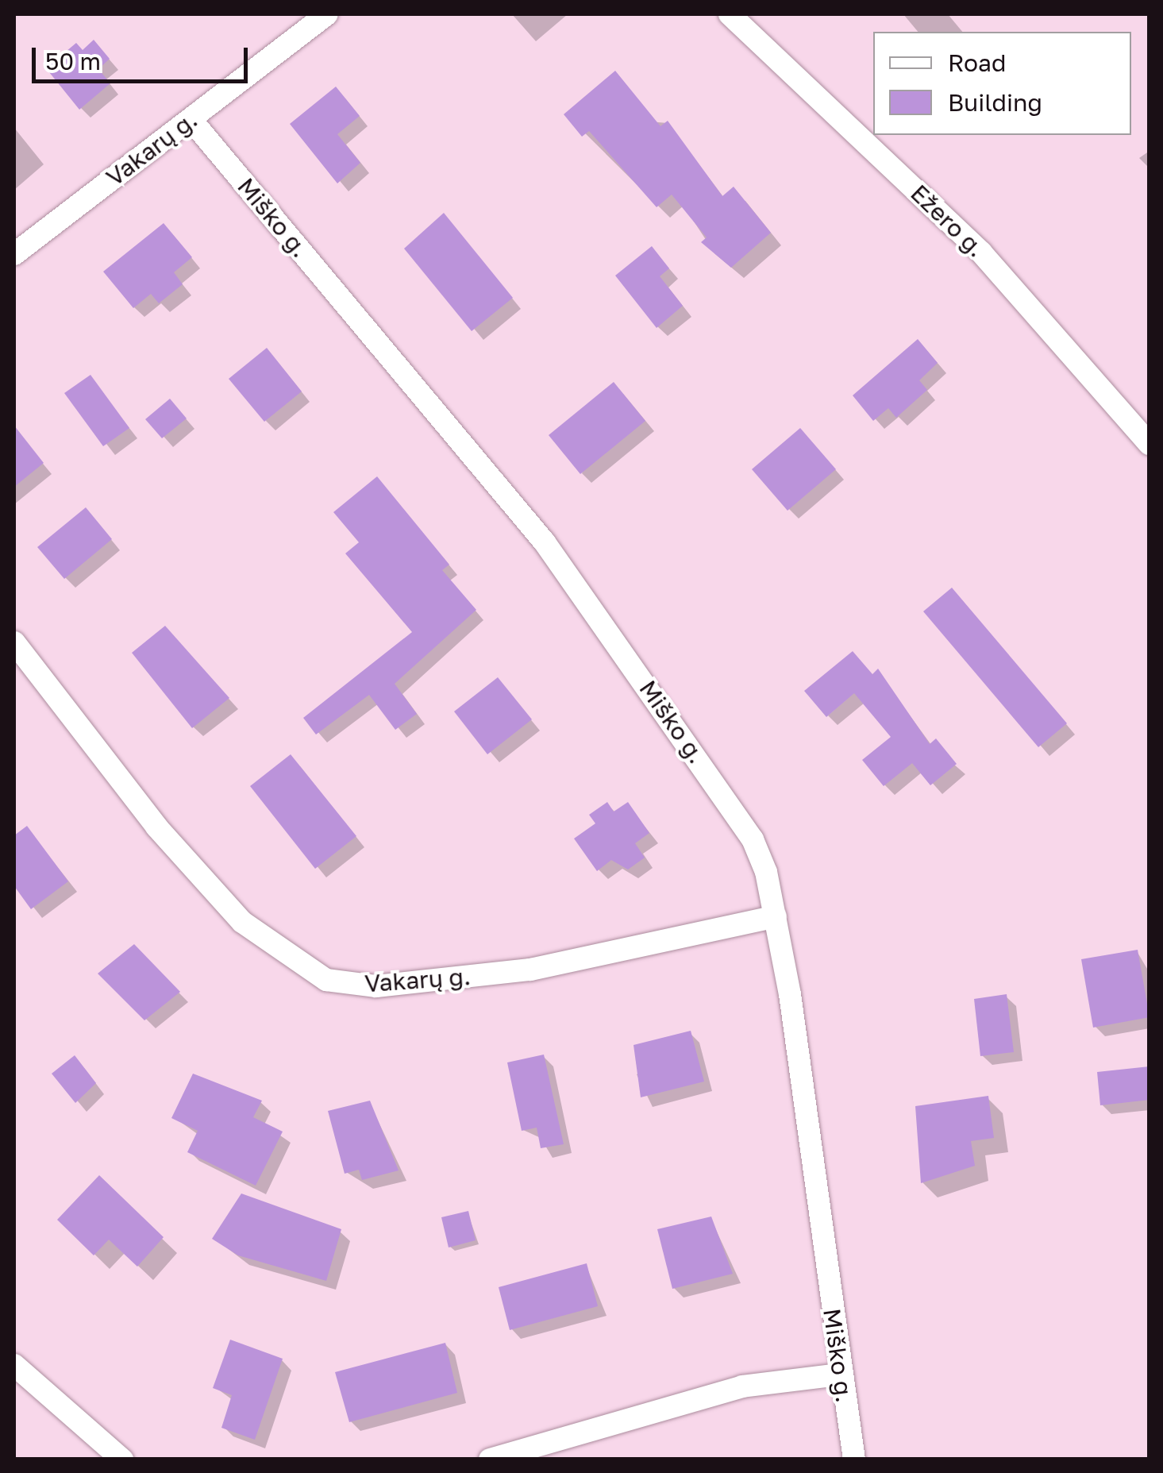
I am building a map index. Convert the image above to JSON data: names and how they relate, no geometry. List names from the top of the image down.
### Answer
{
  "streets": {
    "street": ["Vakarų g.", "Miško g.", "Ežero g."]
  },
  "crossings": [
    ["Vakarų g.", "Miško g."]
  ],
  "legend": ["Road", "Building"],
  "scale_bar": "50 m"
}
